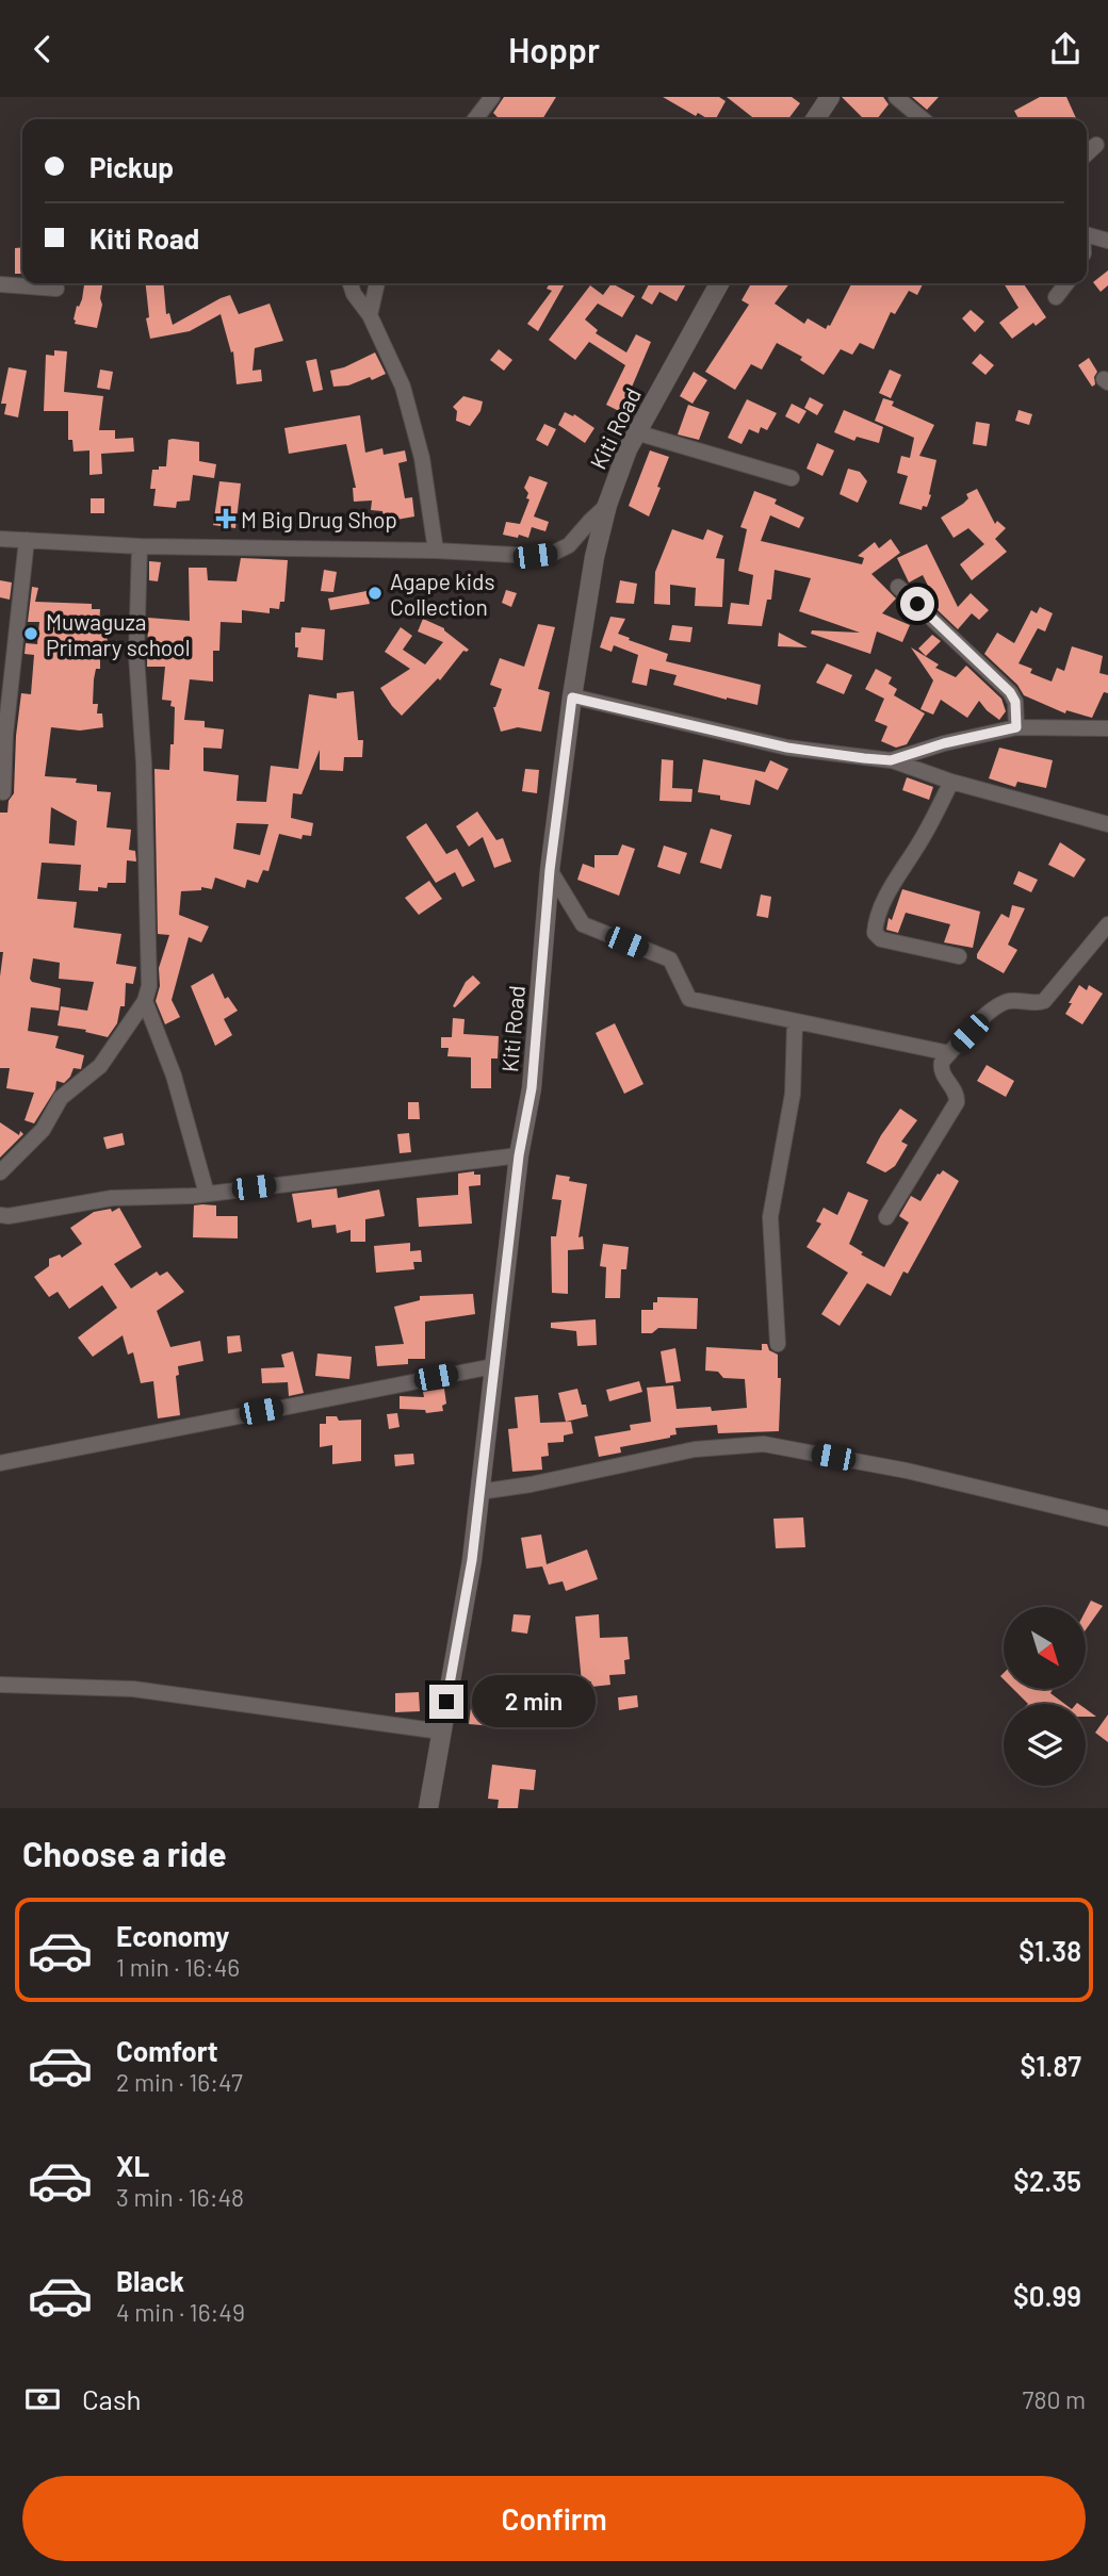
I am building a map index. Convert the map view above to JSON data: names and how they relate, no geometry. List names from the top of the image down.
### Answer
{
  "streets": {
    "street": ["Kiti Road"]
  },
  "places": {
    "health": ["M Big Drug Shop"],
    "other": ["Agape kids Collection", "Muwaguza Primary school"]
  },
  "north": "bottom right",
  "page": {
    "header": "Hoppr",
    "banner": ["Pickup", "Kiti Road"],
    "bubble": "2 min",
    "heading": "Choose a ride",
    "list": [
      {
        "name": "Economy",
        "note": "1 min · 16:46",
        "value": "$1.38"
      },
      {
        "name": "Comfort",
        "note": "2 min · 16:47",
        "value": "$1.87"
      },
      {
        "name": "XL",
        "note": "3 min · 16:48",
        "value": "$2.35"
      },
      {
        "name": "Black",
        "note": "4 min · 16:49",
        "value": "$0.99"
      }
    ],
    "pay": ["Cash", "780 m"],
    "buttons": "Confirm"
  }
}
